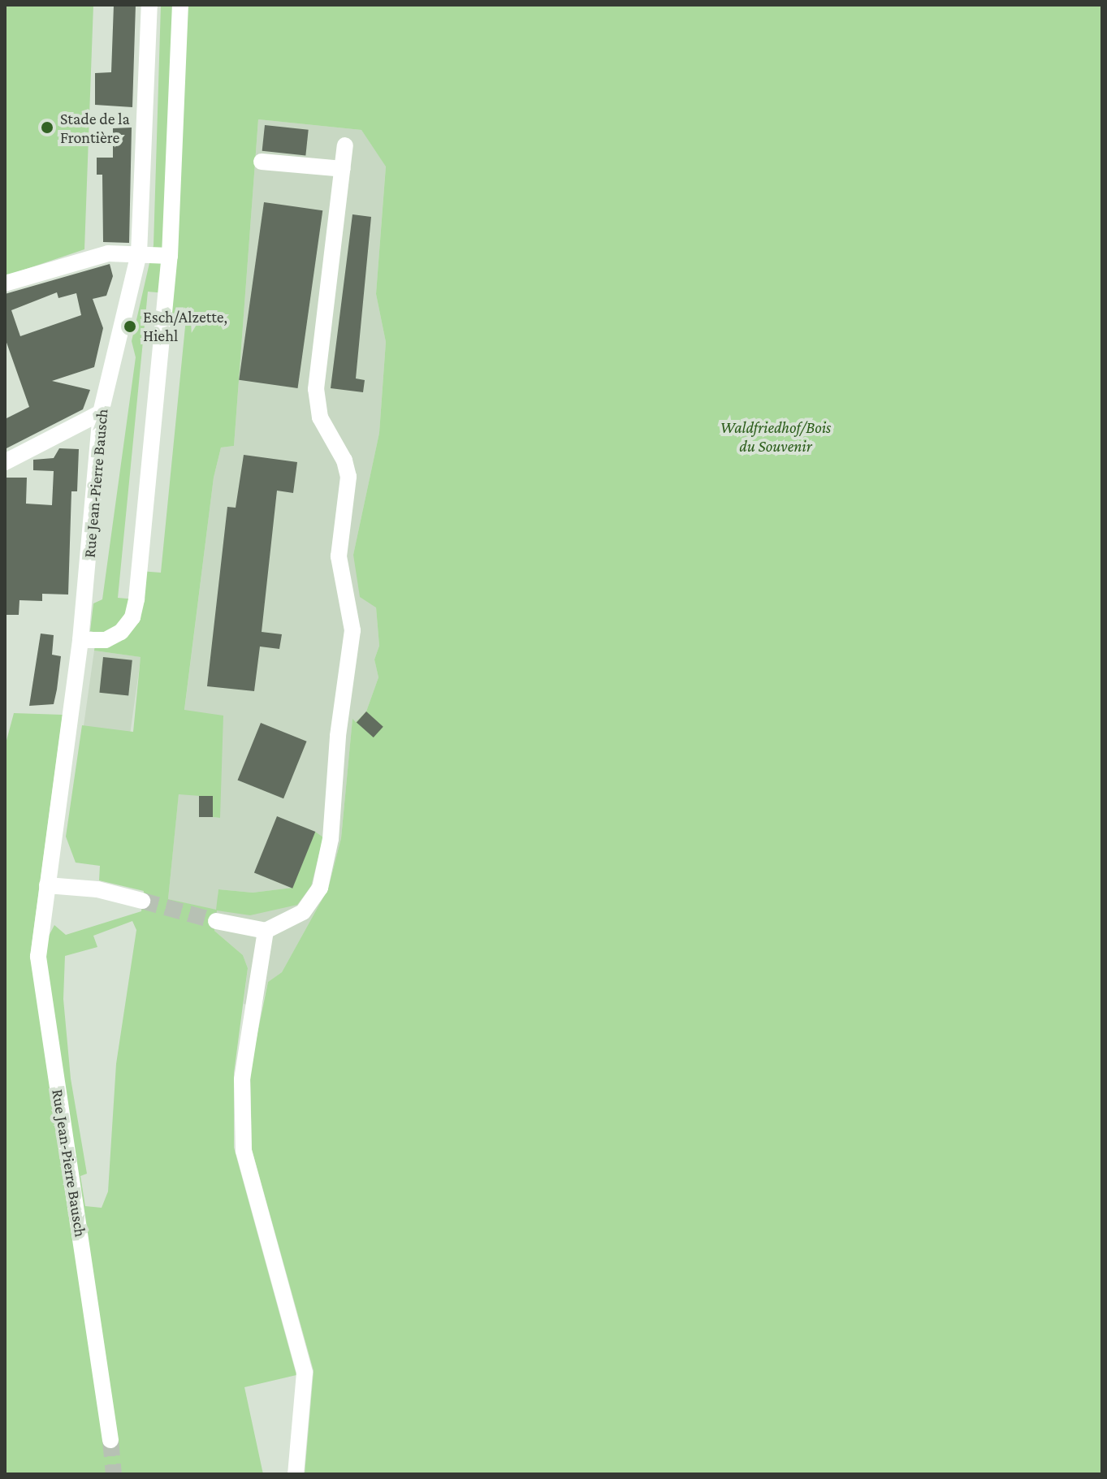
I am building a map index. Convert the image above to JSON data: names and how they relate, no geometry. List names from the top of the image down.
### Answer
{
  "streets": {
    "street": ["Rue Jean-Pierre Bausch"]
  },
  "parks": ["Waldfriedhof/Bois du Souvenir"],
  "places": ["Stade de la Frontière", "Esch/Alzette, Hiehl"]
}
